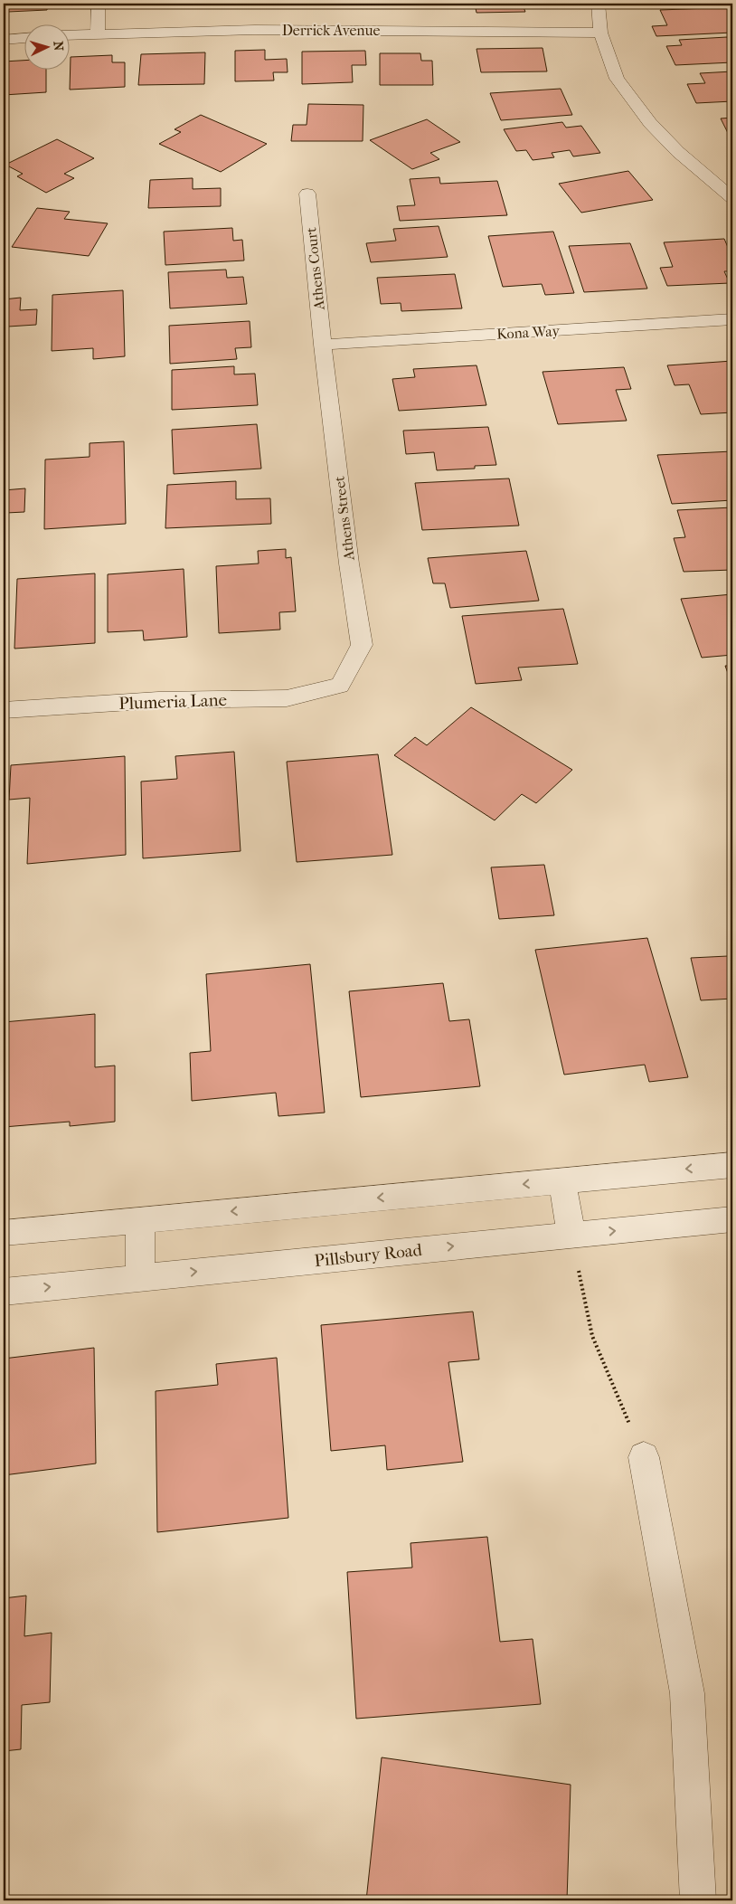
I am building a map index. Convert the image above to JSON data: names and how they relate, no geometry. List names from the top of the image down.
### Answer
{
  "streets": {
    "street": [
      "Derrick Avenue",
      "Athens Court",
      "Kona Way",
      "Athens Street",
      "Plumeria Lane",
      "Pillsbury Road"
    ]
  },
  "crossings": [
    ["Athens Court", "Kona Way"],
    ["Athens Court", "Athens Street"],
    ["Kona Way", "Athens Street"],
    ["Athens Street", "Plumeria Lane"]
  ],
  "north": "right"
}
